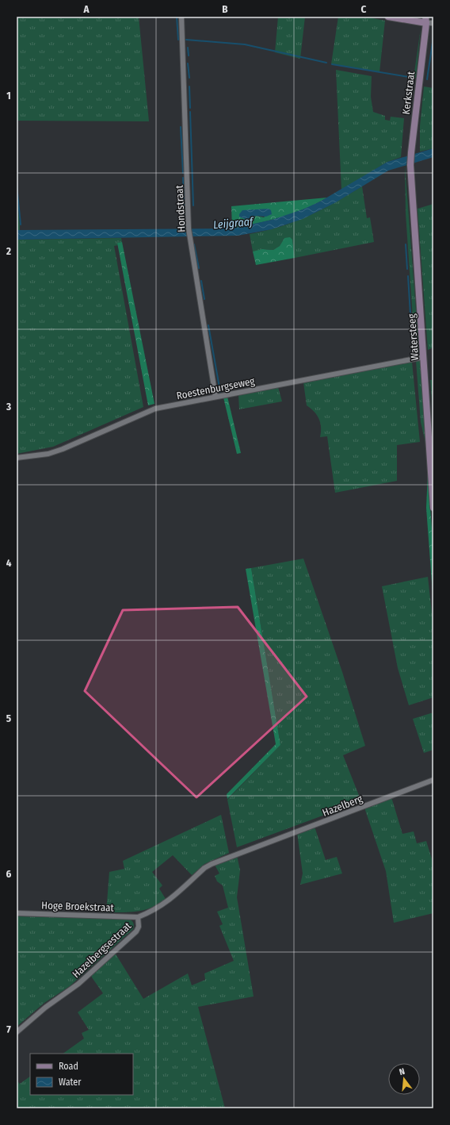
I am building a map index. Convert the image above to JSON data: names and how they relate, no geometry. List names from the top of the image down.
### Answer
{
  "streets": {
    "street": [
      "Kerkstraat",
      "Hondstraat",
      "Watersteeg",
      "Roestenburgseweg",
      "Hazelberg",
      "Hoge Broekstraat",
      "Hazelbergsestraat"
    ]
  },
  "crossings": [
    ["Kerkstraat", "Watersteeg"],
    ["Hondstraat", "Roestenburgseweg"],
    ["Watersteeg", "Roestenburgseweg"],
    ["Hazelberg", "Hazelbergsestraat"],
    ["Hoge Broekstraat", "Hazelbergsestraat"]
  ],
  "water": ["Leijgraaf"],
  "legend": ["Road", "Water"],
  "north": "top",
  "grid": {
    "columns": ["A", "B", "C"],
    "rows": [
      "1",
      "2",
      "3",
      "4",
      "5",
      "6",
      "7"
    ]
  }
}
